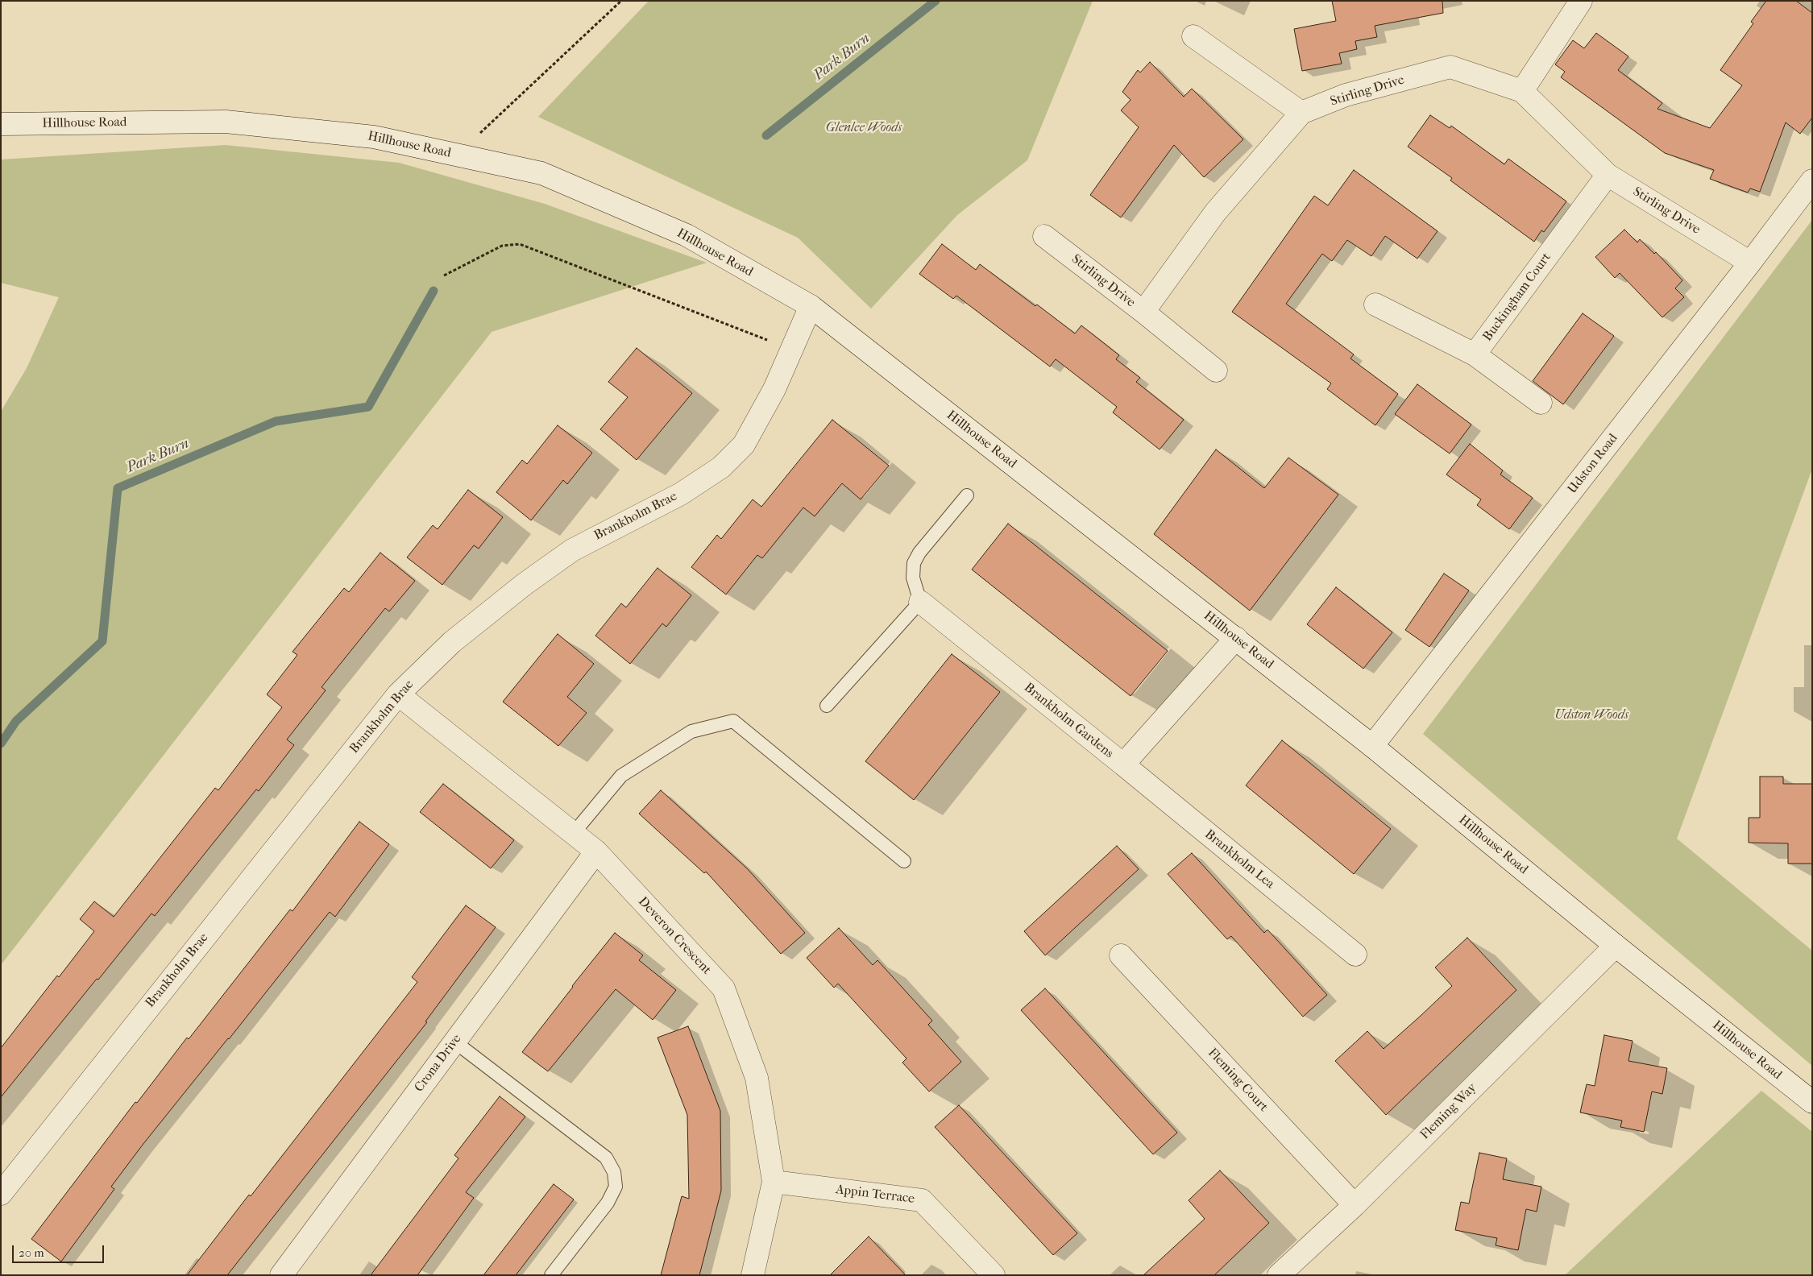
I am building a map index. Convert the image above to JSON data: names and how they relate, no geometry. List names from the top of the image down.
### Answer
{
  "streets": {
    "street": [
      "Stirling Drive",
      "Hillhouse Road",
      "Buckingham Court",
      "Udston Road",
      "Brankholm Brae",
      "Brankholm Gardens",
      "Brankholm Lea",
      "Deveron Crescent",
      "Crona Drive",
      "Fleming Court",
      "Fleming Way",
      "Appin Terrace"
    ]
  },
  "crossings": [
    ["Stirling Drive", "Buckingham Court"],
    ["Stirling Drive", "Udston Road"],
    ["Hillhouse Road", "Udston Road"],
    ["Hillhouse Road", "Brankholm Brae"],
    ["Hillhouse Road", "Brankholm Gardens"],
    ["Hillhouse Road", "Fleming Way"],
    ["Brankholm Brae", "Deveron Crescent"],
    ["Brankholm Gardens", "Brankholm Lea"],
    ["Deveron Crescent", "Crona Drive"],
    ["Deveron Crescent", "Appin Terrace"],
    ["Fleming Court", "Fleming Way"]
  ],
  "water": ["Park Burn"],
  "parks": ["Glenlee Woods", "Udston Woods"],
  "scale_bar": "20 m"
}
